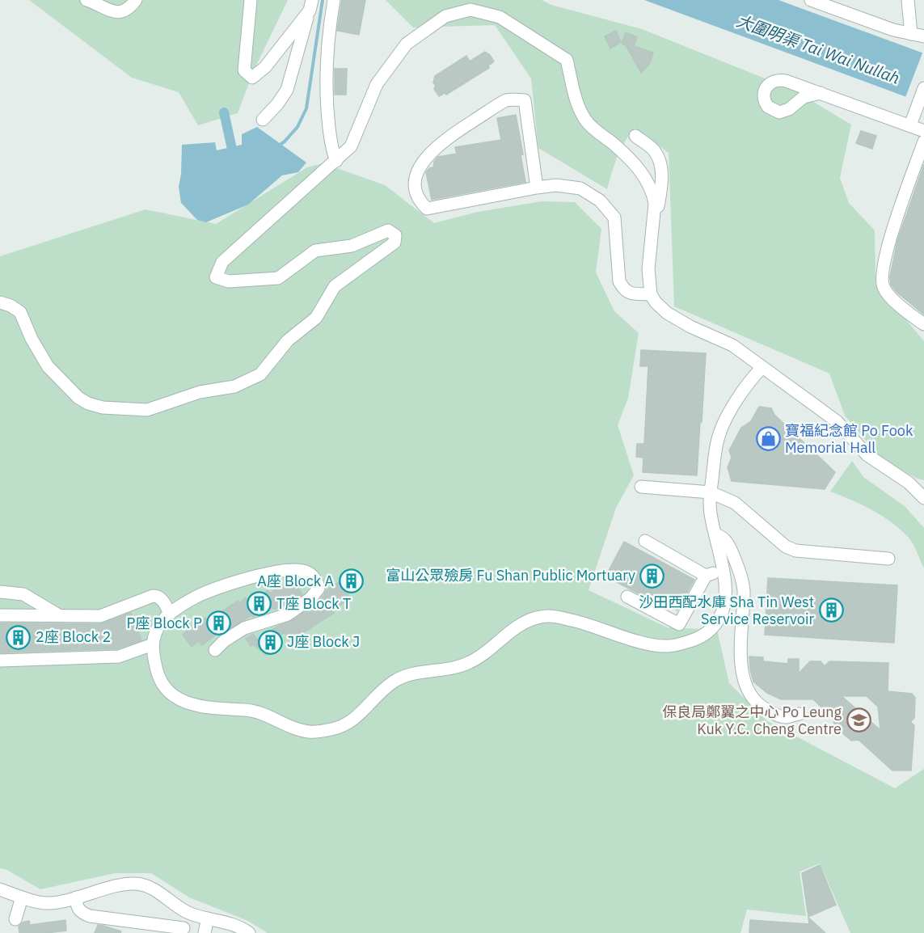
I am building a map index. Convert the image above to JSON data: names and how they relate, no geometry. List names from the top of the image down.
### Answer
{
  "water": ["大圍明渠 Tai Wai Nullah"],
  "places": {
    "shop": ["寶福紀念館 Po Fook Memorial Hall"],
    "building": [
      "富山公眾殮房 Fu Shan Public Mortuary",
      "A座 Block A",
      "T座 Block T",
      "沙田西配水庫 Sha Tin West Service Reservoir",
      "P座 Block P",
      "2座 Block 2",
      "J座 Block J"
    ],
    "school or university": ["保良局鄭翼之中心 Po Leung Kuk Y.C. Cheng Centre"]
  }
}
